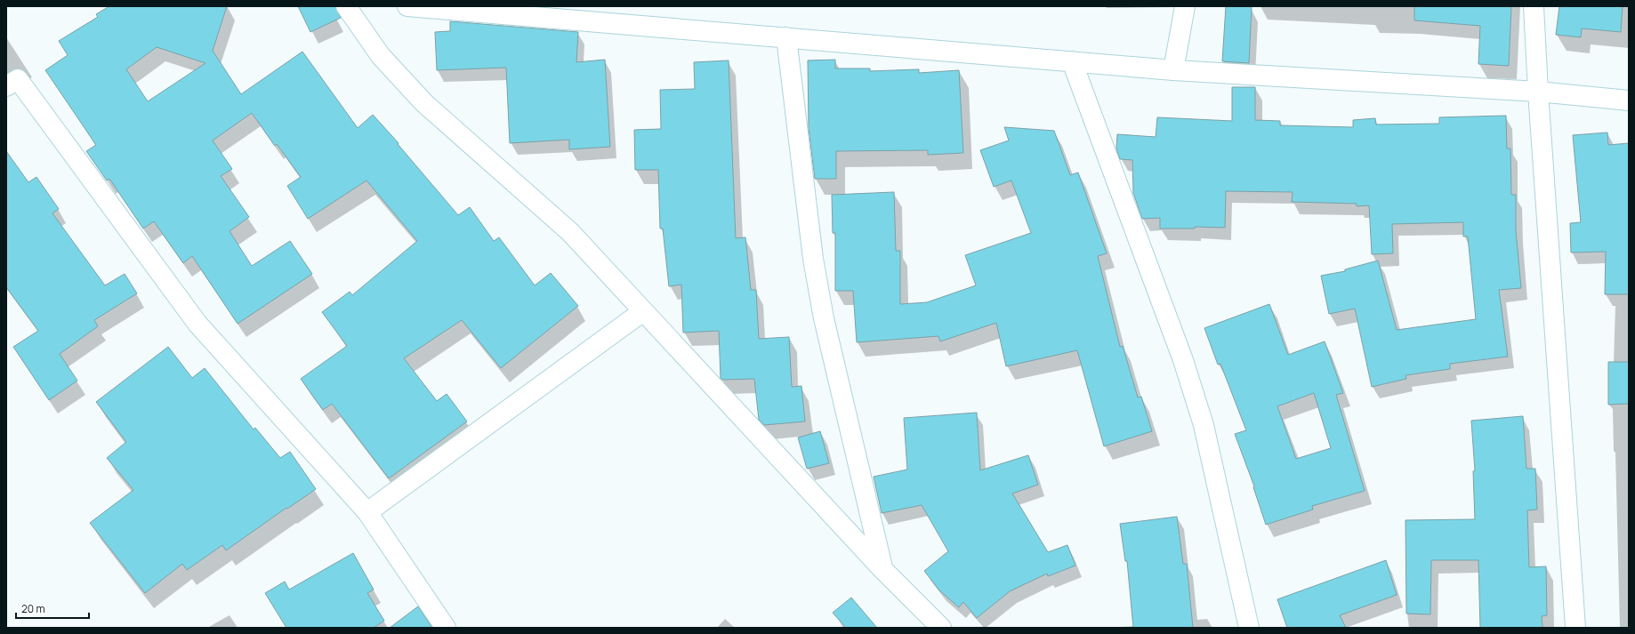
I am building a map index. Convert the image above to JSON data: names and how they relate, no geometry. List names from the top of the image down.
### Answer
{
  "scale_bar": "20 m"
}
